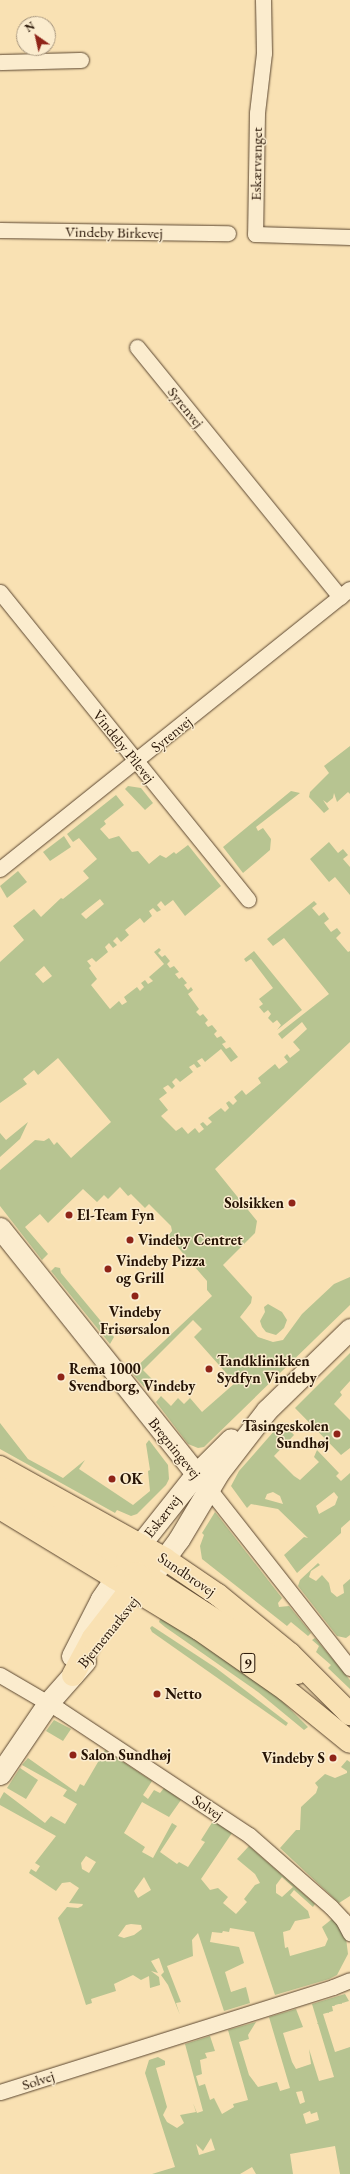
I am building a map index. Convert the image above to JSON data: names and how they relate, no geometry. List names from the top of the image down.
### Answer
{
  "streets": {
    "main road": ["Sundbrovej", "9"],
    "street": [
      "Eskærvænget",
      "Vindeby Birkevej",
      "Syrenvej",
      "Vindeby Pilevej",
      "Bregningevej",
      "Eskærvej",
      "Bjernemarksvej",
      "Solvej"
    ]
  },
  "crossings": [
    ["Syrenvej", "Vindeby Pilevej"],
    ["Bregningevej", "Eskærvej"],
    ["Eskærvej", "Sundbrovej"],
    ["Eskærvej", "Bjernemarksvej"],
    ["Sundbrovej", "Bjernemarksvej"],
    ["Bjernemarksvej", "Solvej"]
  ],
  "places": [
    "Solsikken",
    "El-Team Fyn",
    "Vindeby Centret",
    "Vindeby Pizza og Grill",
    "Vindeby Frisørsalon",
    "Tandklinikken Sydfyn Vindeby",
    "Rema 1000 Svendborg, Vindeby",
    "Tåsingeskolen Sundhøj",
    "OK",
    "Netto",
    "Salon Sundhøj",
    "Vindeby S"
  ],
  "north": "top left"
}
